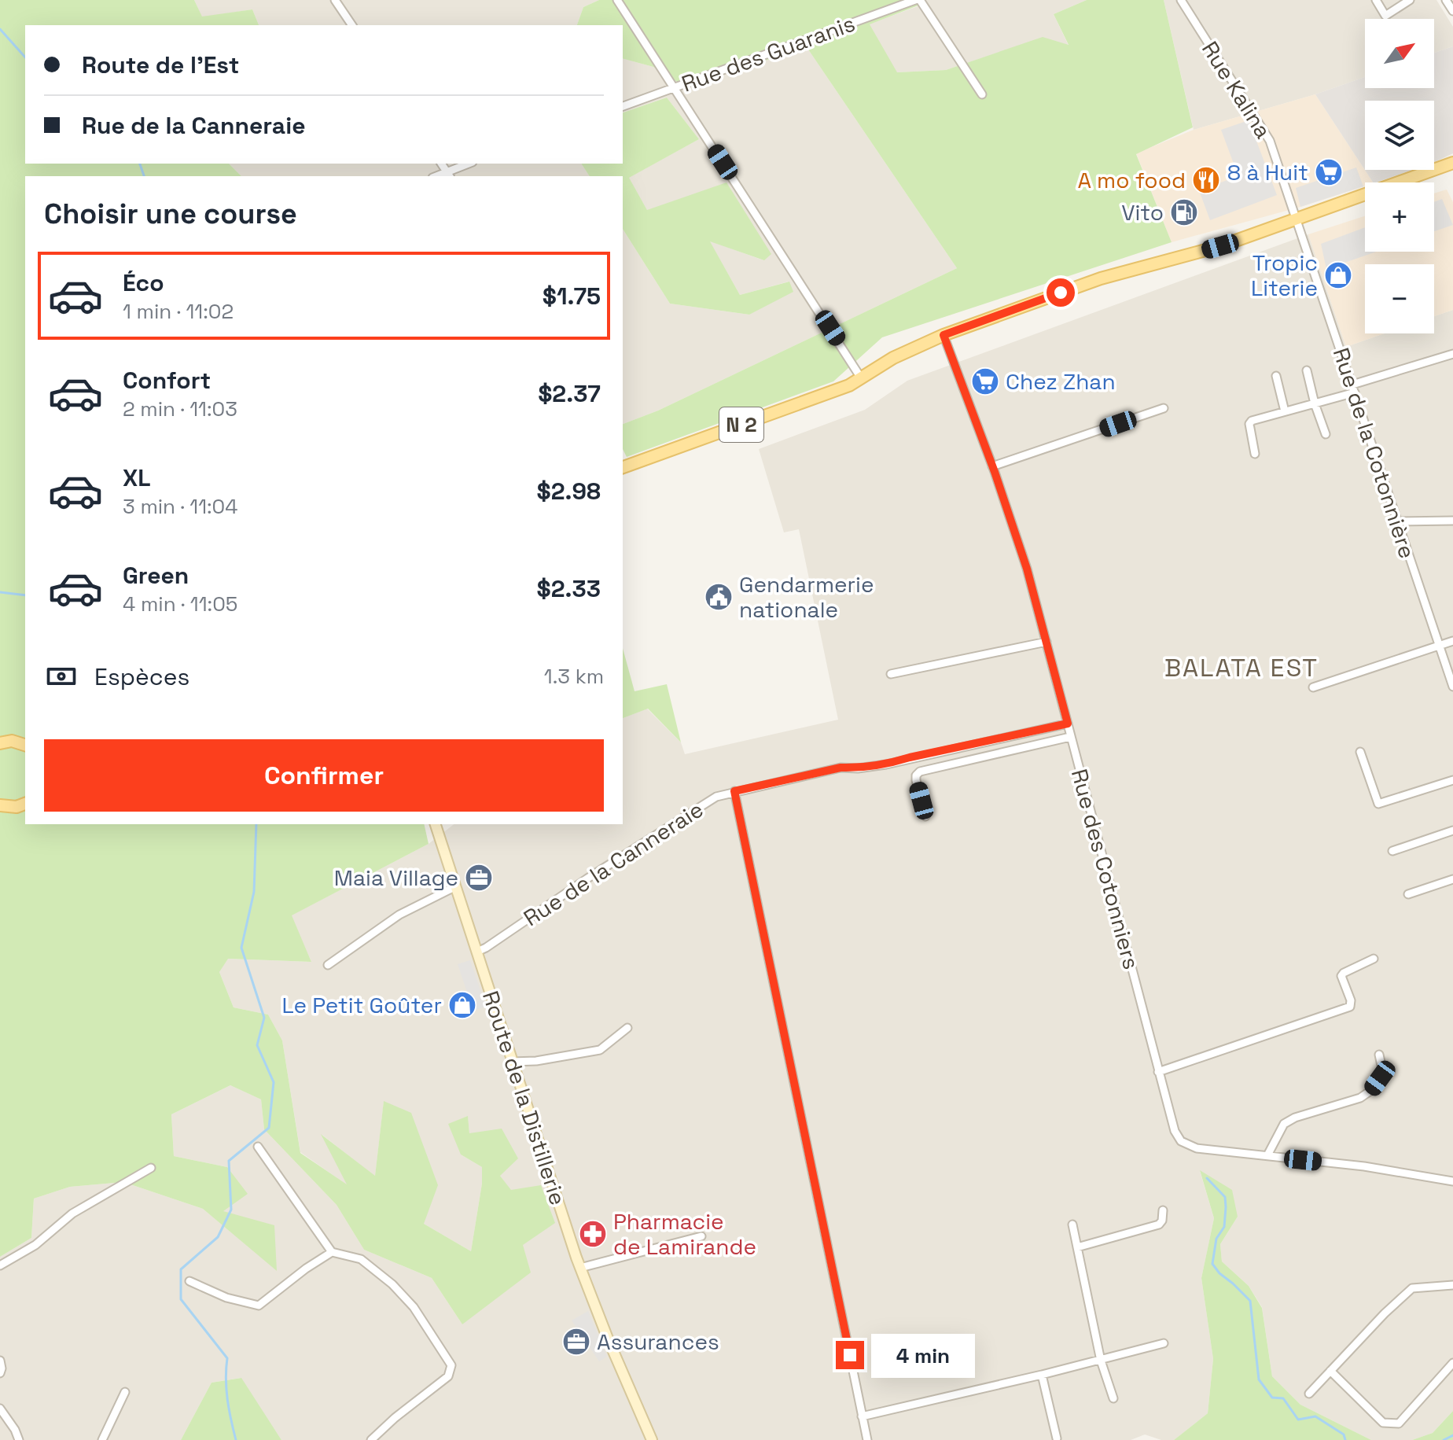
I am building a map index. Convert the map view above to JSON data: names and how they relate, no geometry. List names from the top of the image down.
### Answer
{
  "streets": {
    "main road": ["N 2"],
    "street": [
      "Rue des Guaranis",
      "Rue Kalina",
      "Rue de la Cotonnière",
      "Rue de la Canneraie",
      "Rue des Cotonniers",
      "Route de la Distillerie"
    ]
  },
  "crossings": [
    ["Rue Kalina", "N 2"],
    ["Rue Kalina", "Rue de la Cotonnière"],
    ["N 2", "Rue de la Cotonnière"],
    ["N 2", "Rue des Cotonniers"],
    ["Rue de la Canneraie", "Route de la Distillerie"]
  ],
  "districts": ["BALATA EST"],
  "places": {
    "supermarket": ["8 à Huit", "Chez Zhan"],
    "restaurant": ["A mo food"],
    "fuel station": ["Vito"],
    "shop": ["Tropic Literie", "Le Petit Goûter"],
    "public building": ["Gendarmerie nationale"],
    "office": ["Maia Village", "Assurances"],
    "pharmacy": ["Pharmacie de Lamirande"]
  },
  "north": "top right",
  "page": {
    "map_buttons": ["+", "−"],
    "banner": ["Route de l'Est", "Rue de la Canneraie"],
    "heading": "Choisir une course",
    "list": [
      {
        "name": "Éco",
        "note": "1 min · 11:02",
        "value": "$1.75"
      },
      {
        "name": "Confort",
        "note": "2 min · 11:03",
        "value": "$2.37"
      },
      {
        "name": "XL",
        "note": "3 min · 11:04",
        "value": "$2.98"
      },
      {
        "name": "Green",
        "note": "4 min · 11:05",
        "value": "$2.33"
      }
    ],
    "pay": ["Espèces", "1.3 km"],
    "buttons": "Confirmer",
    "bubble": "4 min"
  }
}
